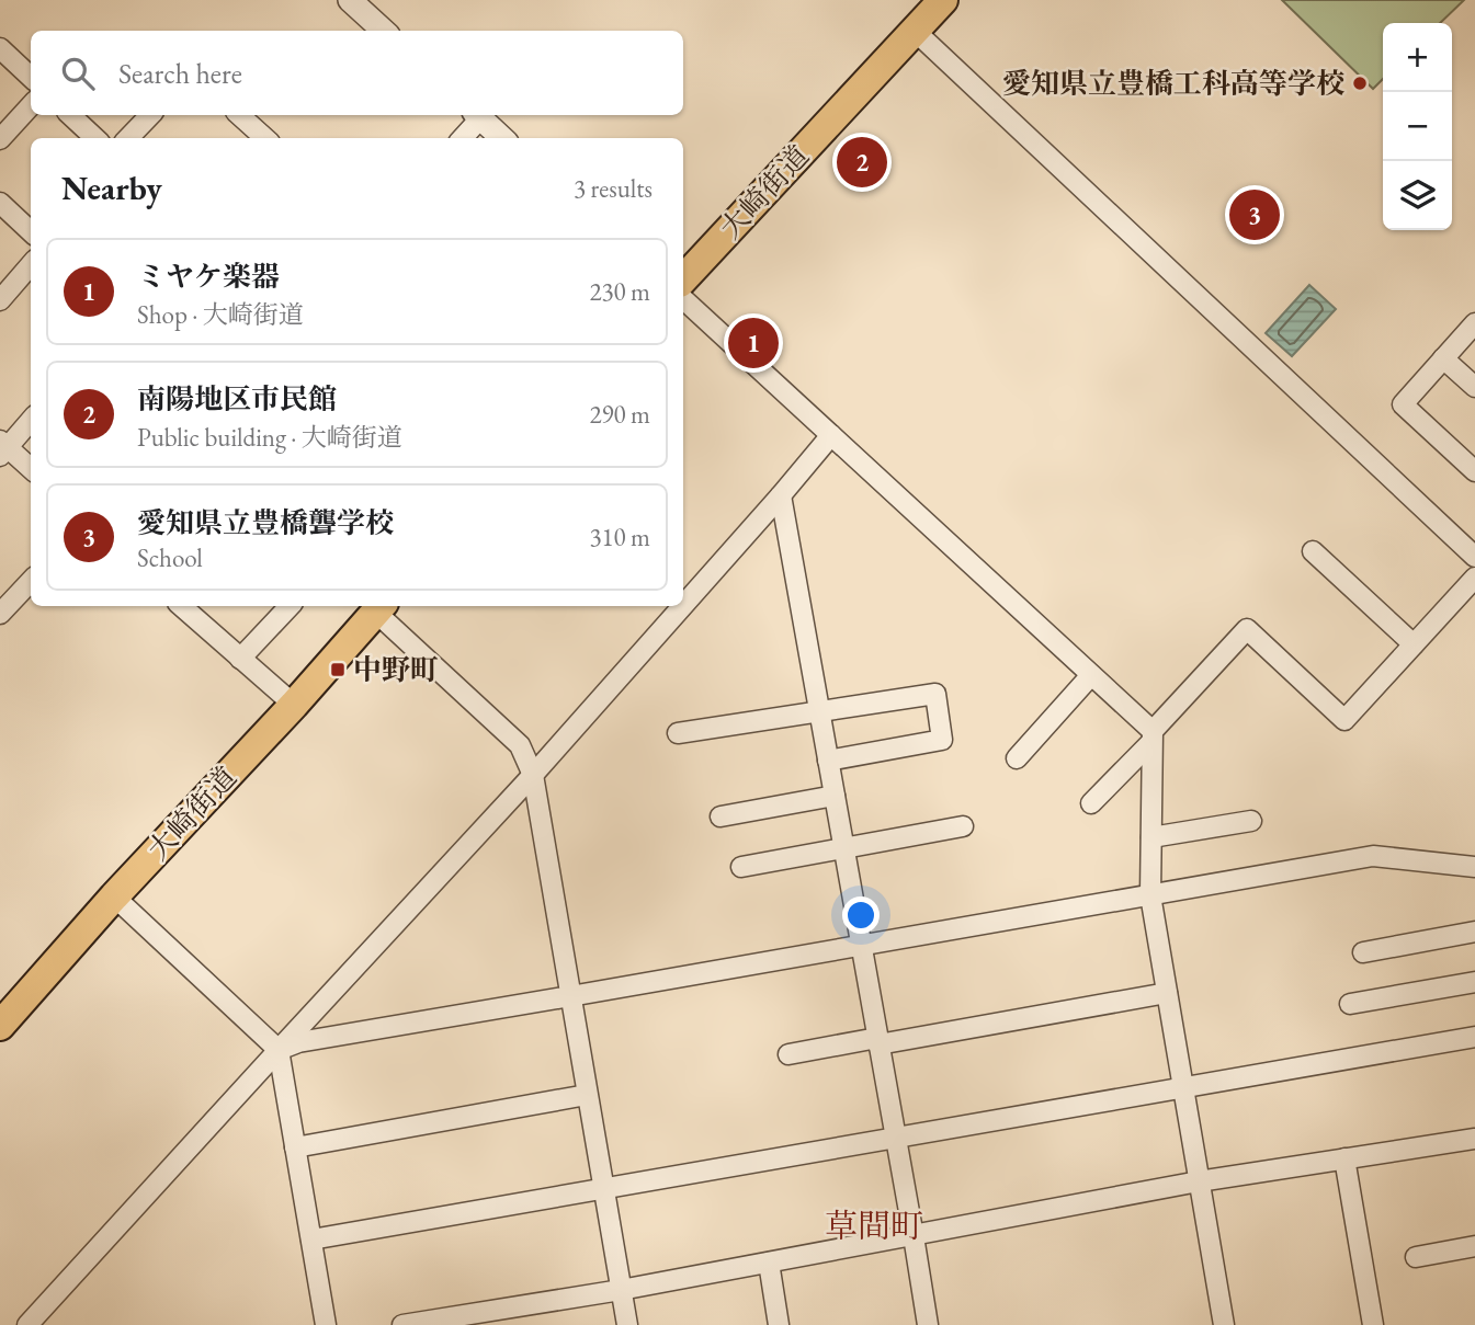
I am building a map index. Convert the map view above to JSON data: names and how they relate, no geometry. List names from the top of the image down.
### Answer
{
  "streets": {
    "main road": ["大崎街道"]
  },
  "districts": ["草間町"],
  "places": {
    "other": ["愛知県立豊橋工科高等学校"],
    "transit": ["中野町"]
  },
  "page": {
    "map_buttons": ["+", "−"],
    "search": "Search here",
    "pins": ["2", "3", "1"],
    "heading": ["Nearby", "3 results"],
    "list": [
      {
        "mark": "1",
        "name": "ミヤケ楽器",
        "note": "Shop · 大崎街道",
        "value": "230 m"
      },
      {
        "mark": "2",
        "name": "南陽地区市民館",
        "note": "Public building · 大崎街道",
        "value": "290 m"
      },
      {
        "mark": "3",
        "name": "愛知県立豊橋聾学校",
        "note": "School",
        "value": "310 m"
      }
    ]
  }
}
